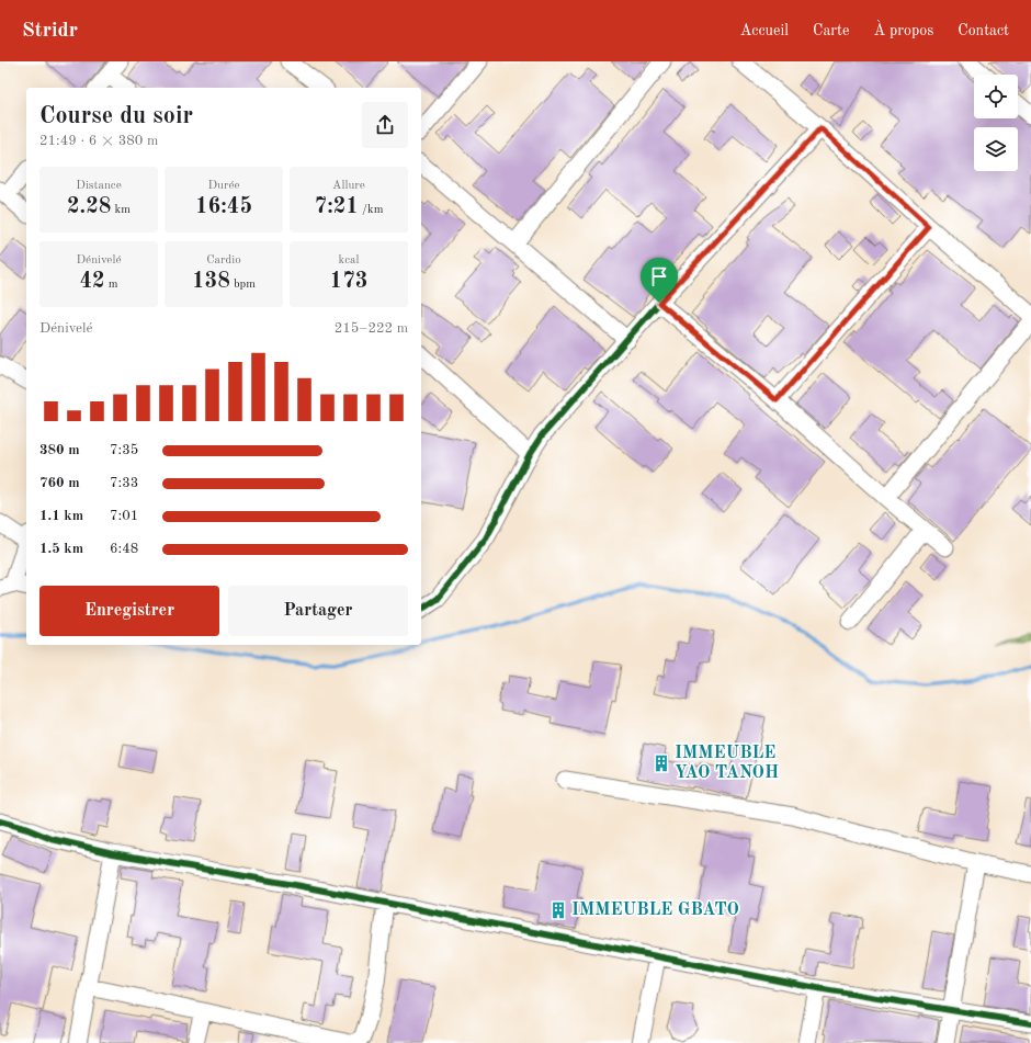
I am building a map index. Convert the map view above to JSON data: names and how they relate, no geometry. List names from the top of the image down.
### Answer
{
  "places": {
    "building": ["IMMEUBLE YAO TANOH", "IMMEUBLE GBATO"]
  },
  "page": {
    "header": "Stridr",
    "nav": [
      "Accueil",
      "Carte",
      "À propos",
      "Contact"
    ],
    "heading": ["Course du soir", "21:49 · 6 × 380 m"],
    "stats": [
      ["Distance", "2.28 km"],
      ["Durée", "16:45"],
      ["Allure", "7:21 /km"],
      ["Dénivelé", "42 m"],
      ["Cardio", "138 bpm"],
      ["kcal", "173"]
    ],
    "chart": ["Dénivelé", "215–222 m"],
    "list": [
      {
        "name": "380 m",
        "note": "7:35"
      },
      {
        "name": "760 m",
        "note": "7:33"
      },
      {
        "name": "1.1 km",
        "note": "7:01"
      },
      {
        "name": "1.5 km",
        "note": "6:48"
      }
    ],
    "buttons": ["Enregistrer", "Partager"]
  }
}
